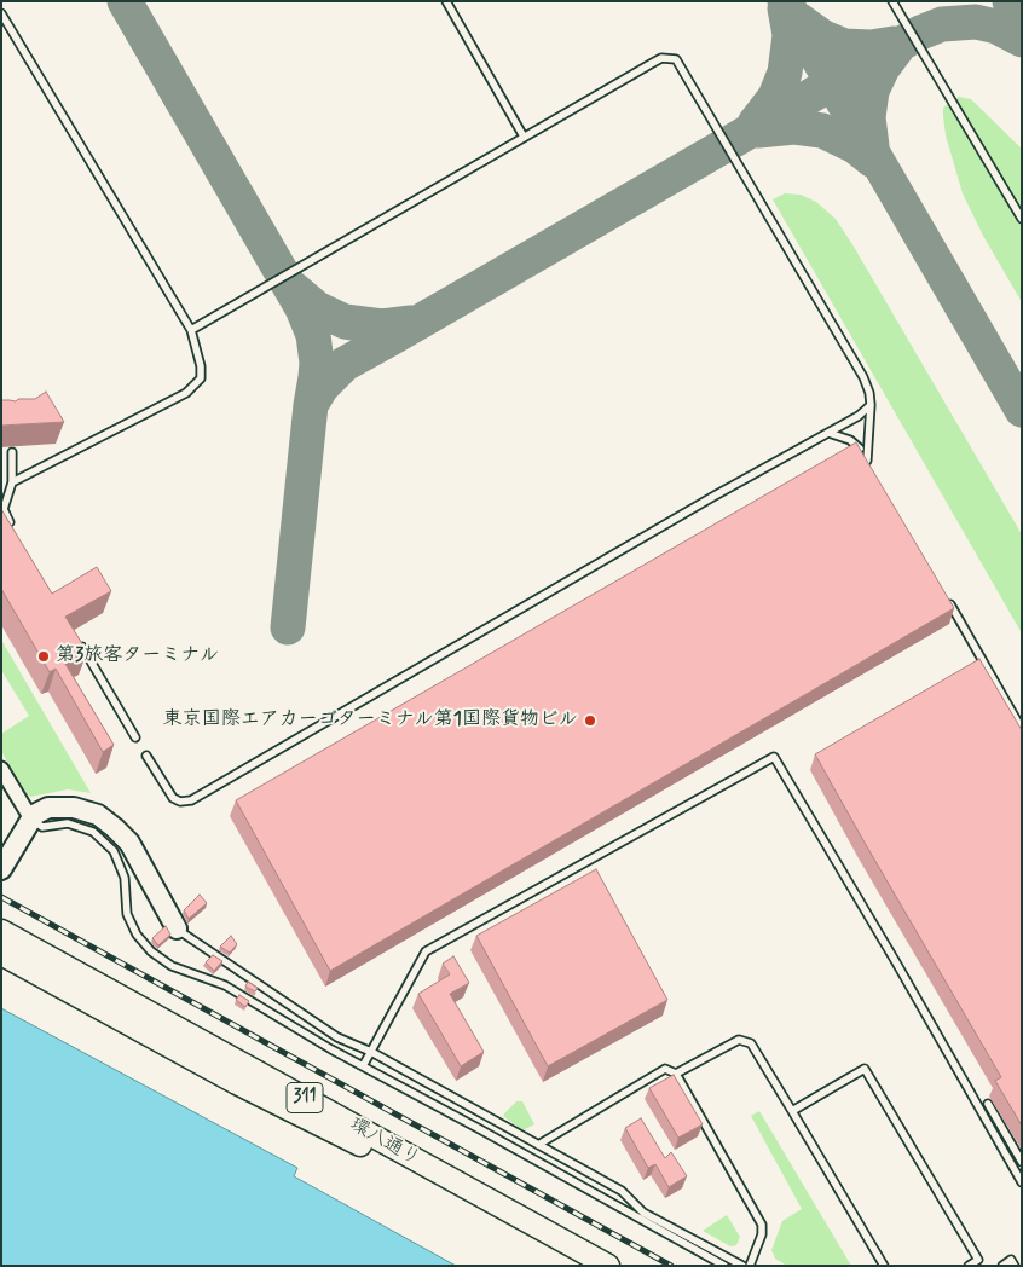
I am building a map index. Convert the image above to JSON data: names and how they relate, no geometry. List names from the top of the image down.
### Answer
{
  "streets": {
    "main road": ["311", "環八通り"]
  },
  "places": ["第3旅客ターミナル", "東京国際エアカーゴターミナル第1国際貨物ビル"]
}
